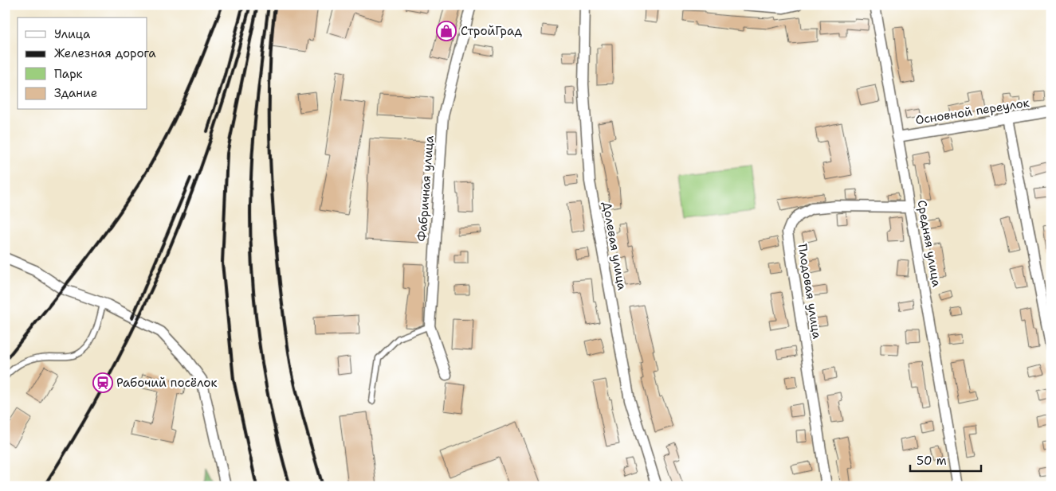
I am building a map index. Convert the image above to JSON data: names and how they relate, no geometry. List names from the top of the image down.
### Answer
{
  "streets": {
    "street": [
      "Основной переулок",
      "Фабричная улица",
      "Средняя улица",
      "Долевая улица",
      "Плодовая улица"
    ]
  },
  "crossings": [
    ["Основной переулок", "Средняя улица"],
    ["Средняя улица", "Плодовая улица"]
  ],
  "places": {
    "shop": ["СтройГрад"],
    "station": ["Рабочий посёлок"]
  },
  "legend": [
    "Улица",
    "Железная дорога",
    "Парк",
    "Здание"
  ],
  "scale_bar": "50 m"
}
